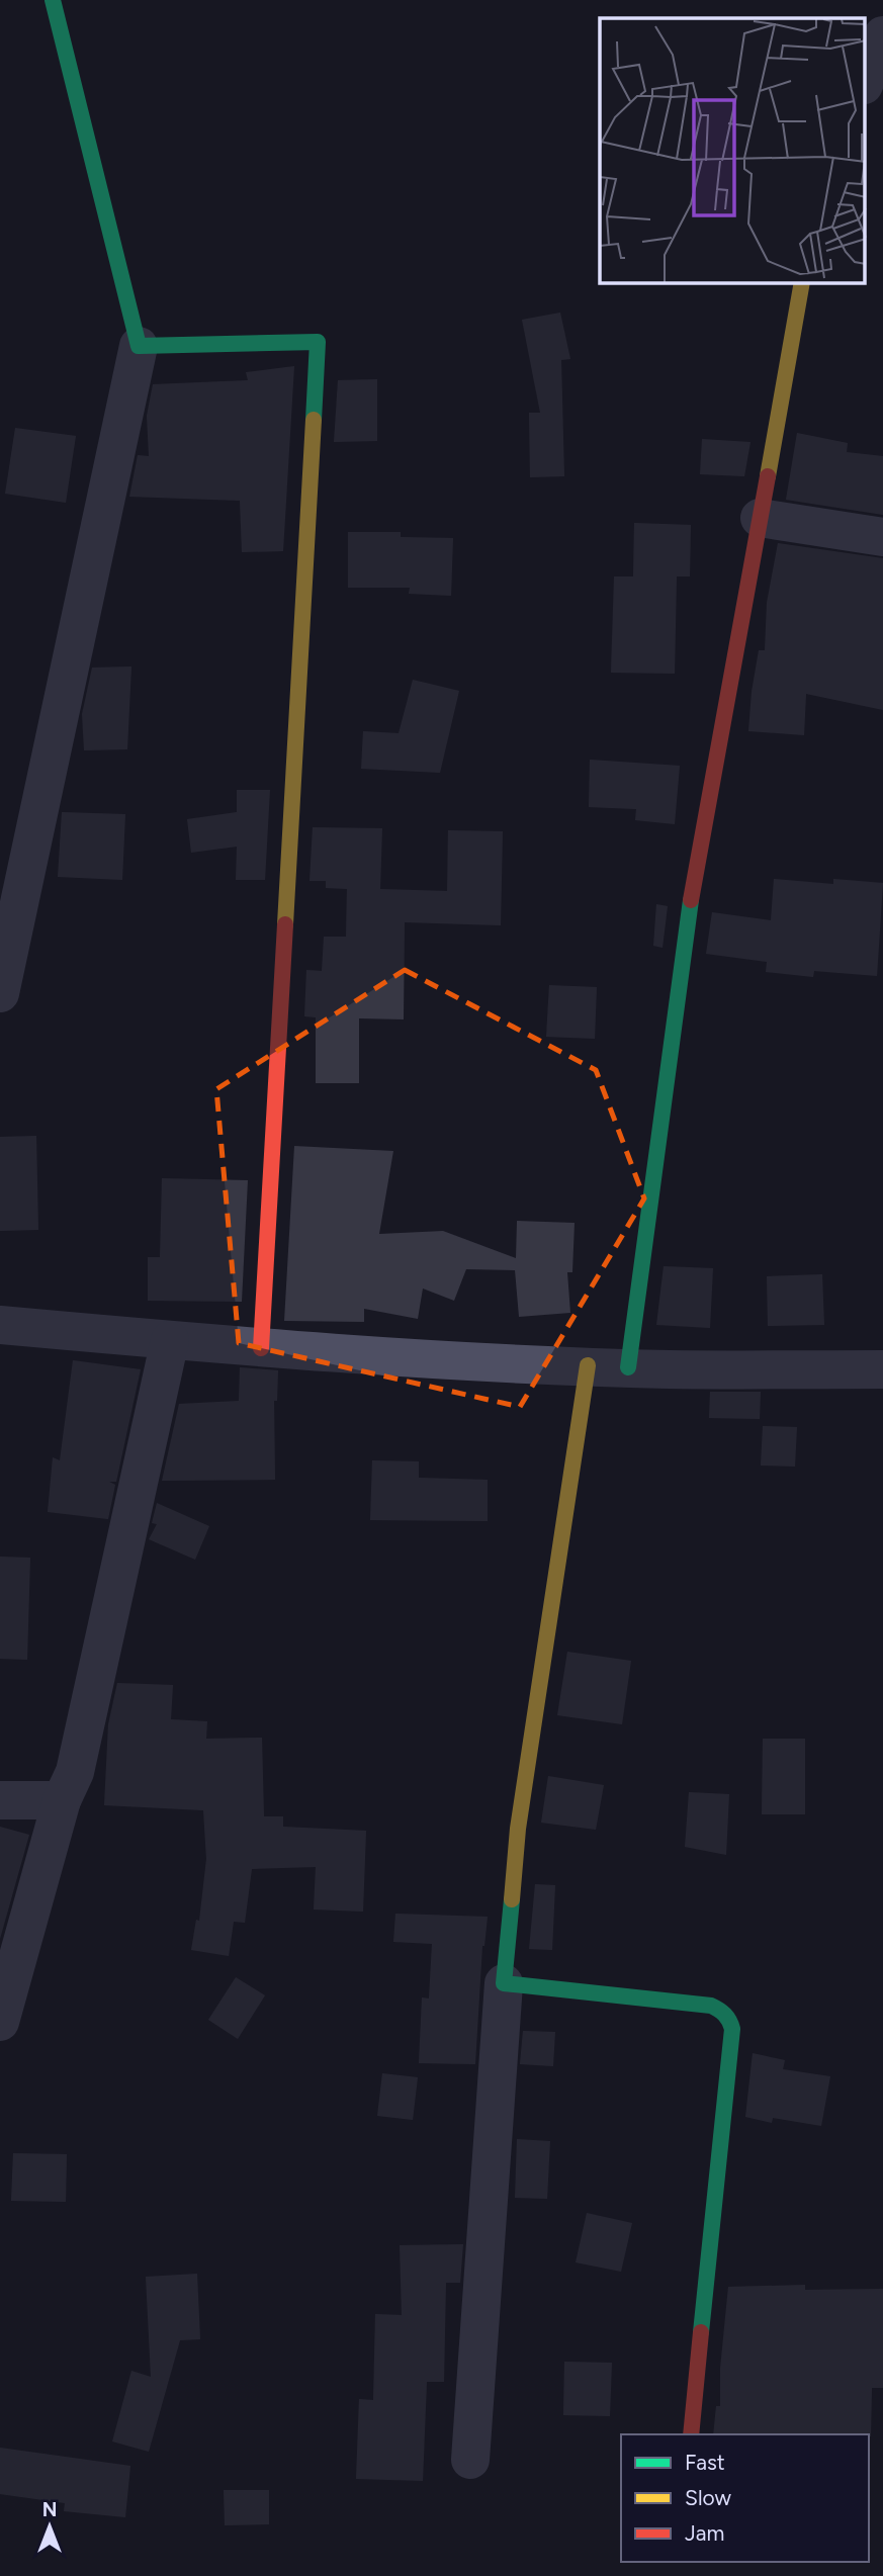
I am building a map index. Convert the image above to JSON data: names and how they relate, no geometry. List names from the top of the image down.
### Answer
{
  "legend": ["Fast", "Slow", "Jam"],
  "north": "top"
}
